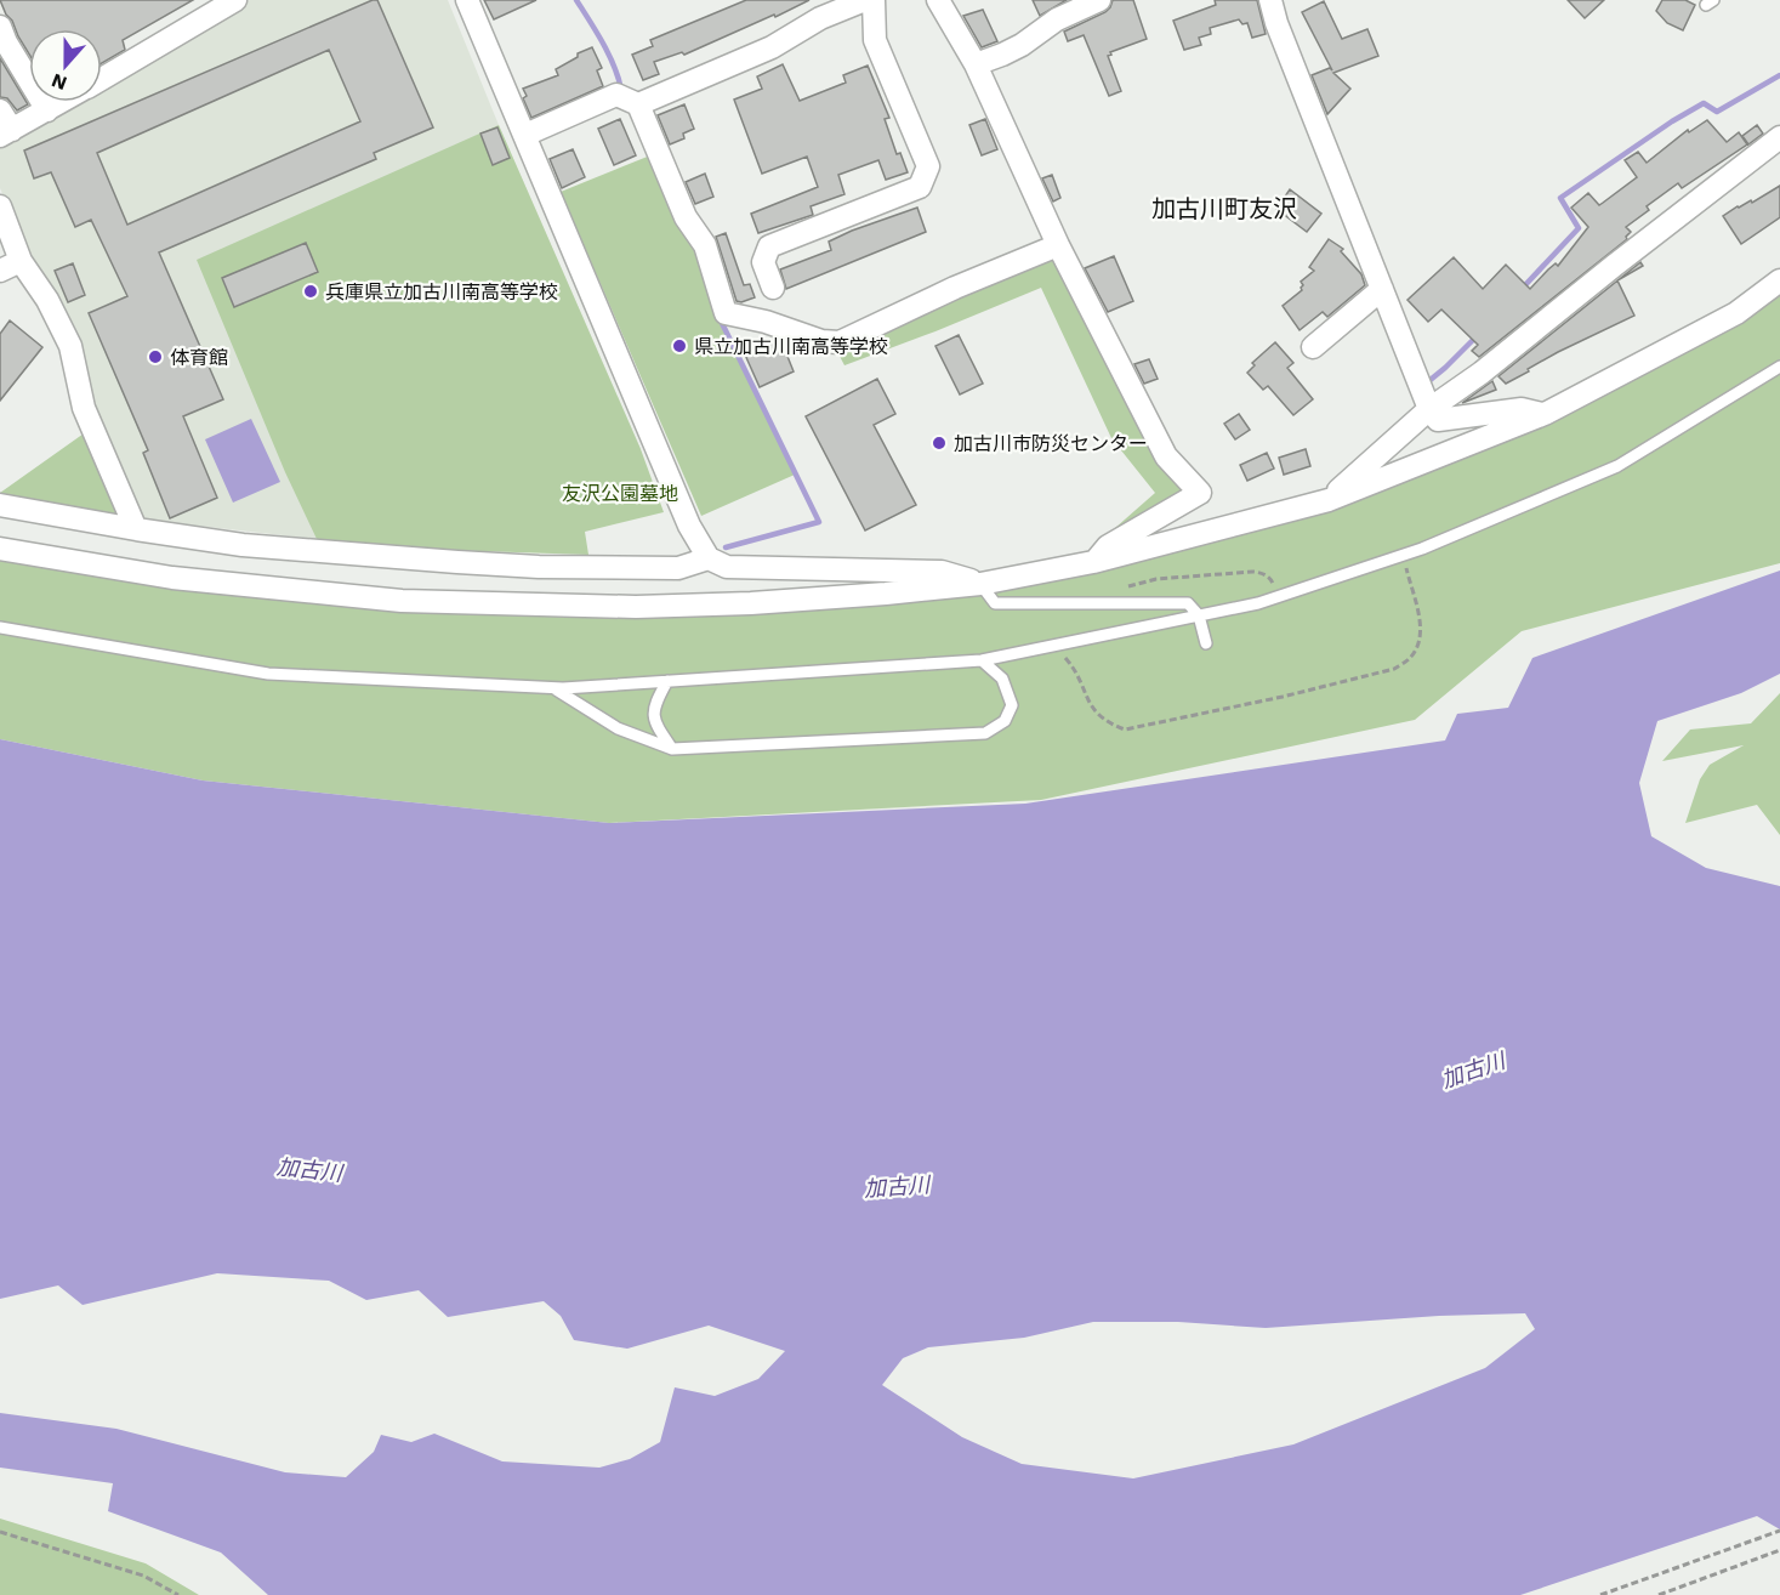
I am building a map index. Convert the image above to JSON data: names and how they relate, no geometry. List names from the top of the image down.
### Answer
{
  "districts": ["加古川町友沢"],
  "water": ["加古川"],
  "parks": ["友沢公園墓地"],
  "places": [
    "兵庫県立加古川南高等学校",
    "県立加古川南高等学校",
    "体育館",
    "加古川市防災センター"
  ],
  "north": "bottom"
}
